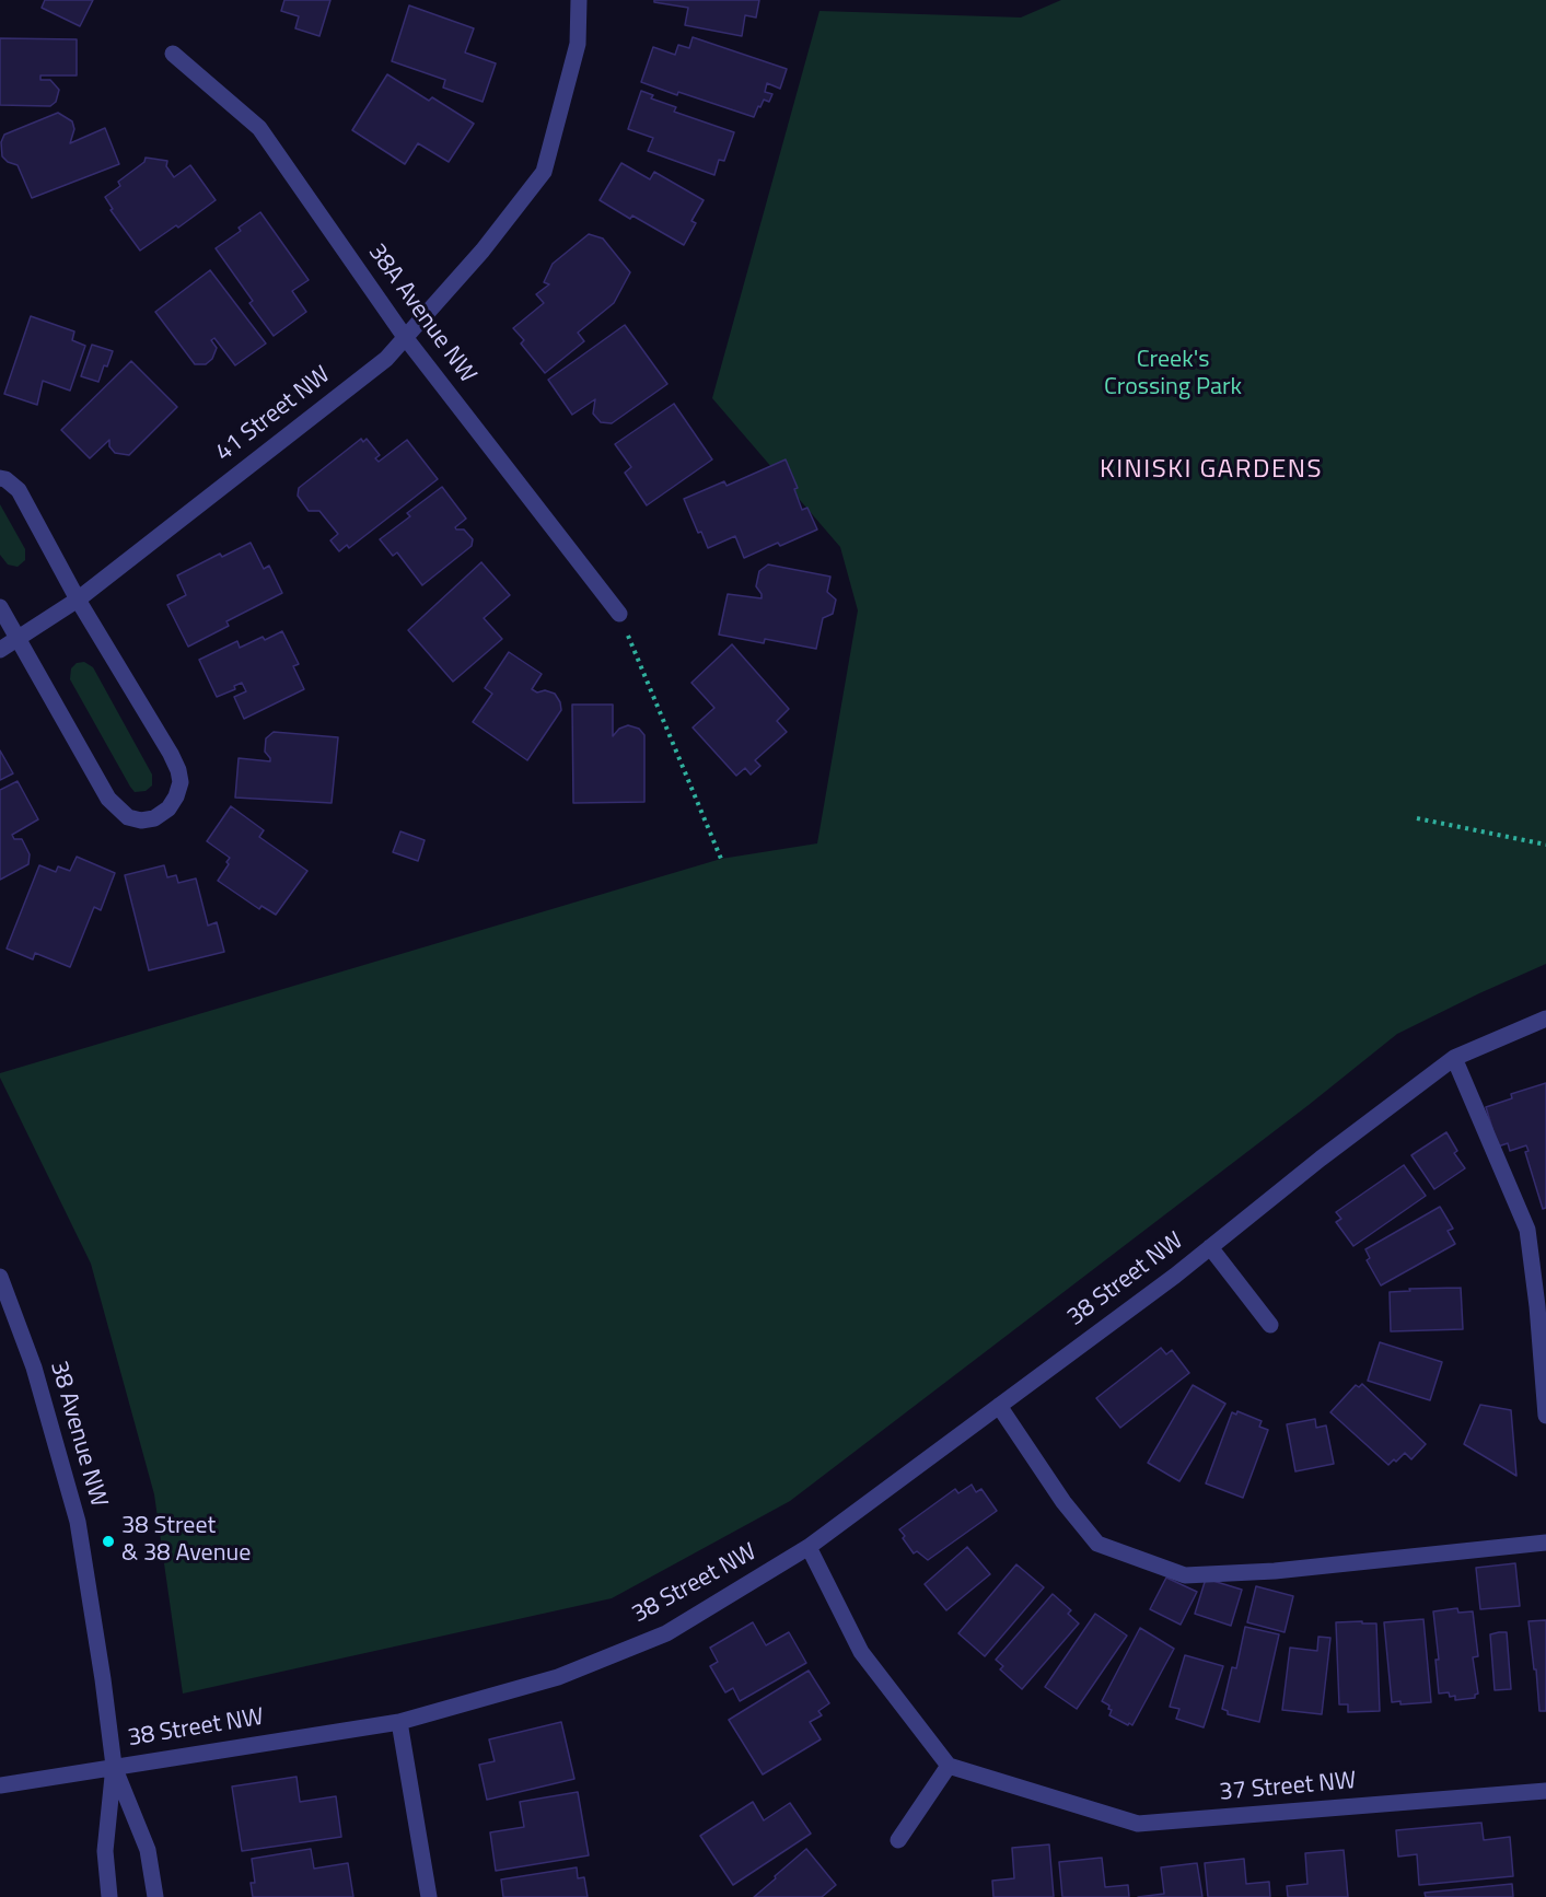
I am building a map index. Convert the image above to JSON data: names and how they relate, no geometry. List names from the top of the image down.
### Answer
{
  "streets": {
    "street": [
      "38A Avenue NW",
      "41 Street NW",
      "38 Street NW",
      "38 Avenue NW",
      "37 Street NW"
    ]
  },
  "crossings": [
    ["38A Avenue NW", "41 Street NW"],
    ["38 Street NW", "38 Avenue NW"]
  ],
  "districts": ["KINISKI GARDENS"],
  "parks": ["Creek's Crossing Park"],
  "places": ["38 Street & 38 Avenue"]
}
